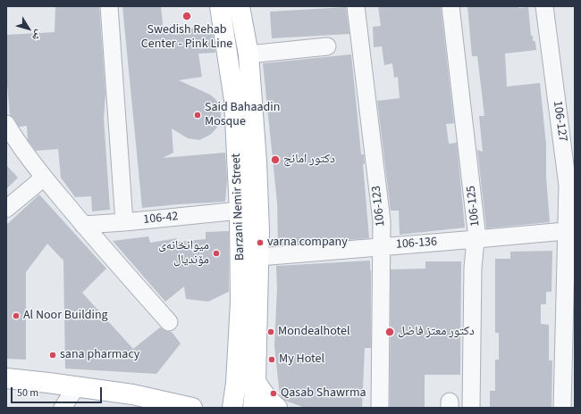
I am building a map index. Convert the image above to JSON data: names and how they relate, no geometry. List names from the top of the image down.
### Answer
{
  "streets": {
    "main road": ["Barzani Nemir Street"],
    "street": [
      "106-127",
      "106-123",
      "106-125",
      "106-42",
      "106-136"
    ]
  },
  "crossings": [
    ["106-127", "106-136"],
    ["106-123", "106-136"],
    ["106-125", "106-136"],
    ["Barzani Nemir Street", "106-42"],
    ["Barzani Nemir Street", "106-136"]
  ],
  "places": [
    "Swedish Rehab Center - Pink Line",
    "Said Bahaadin Mosque",
    "دكتور امانج",
    "varna company",
    "میوانخانەی مۆندیال",
    "Al Noor Building",
    "Mondealhotel",
    "دكتور معتز فاضل",
    "sana pharmacy",
    "My Hotel",
    "Qasab Shawrma"
  ],
  "scale_bar": "50 m",
  "north": "bottom right"
}
